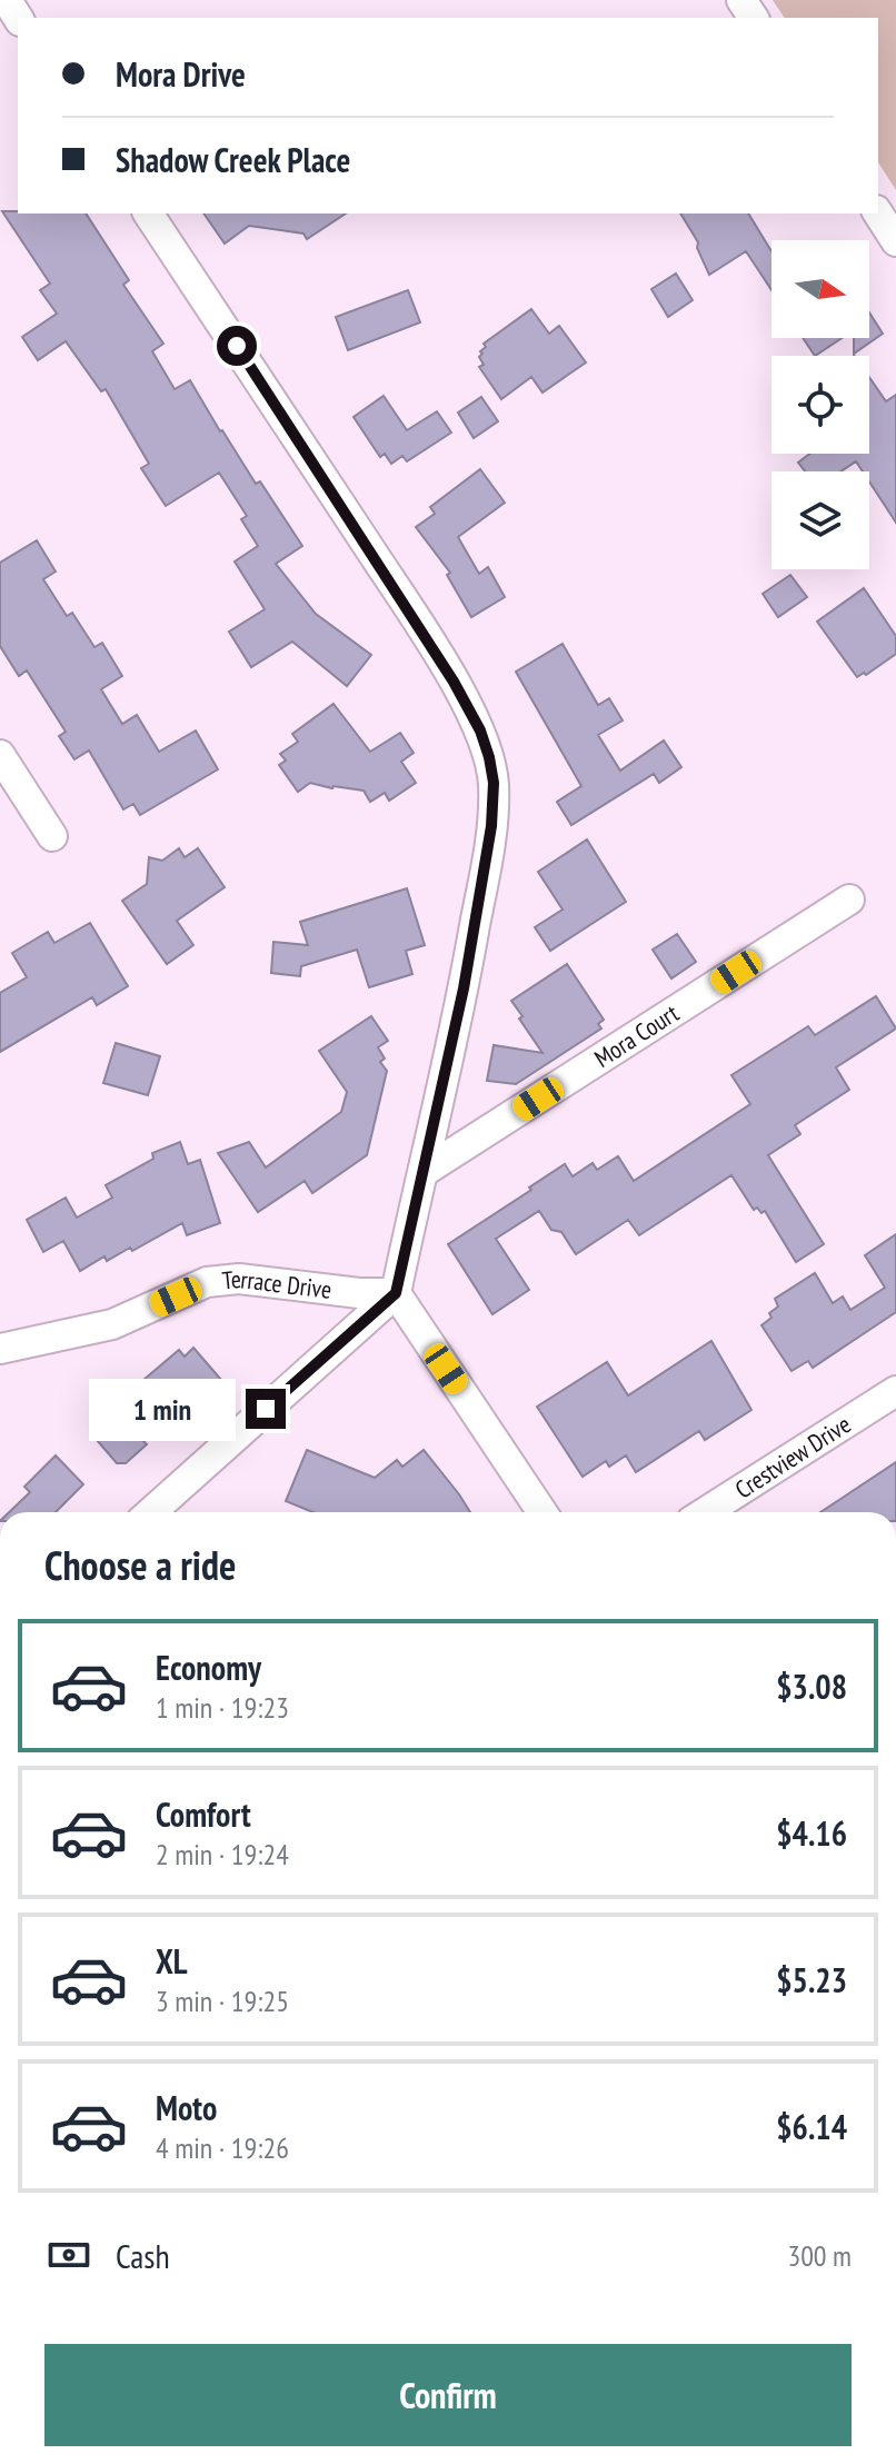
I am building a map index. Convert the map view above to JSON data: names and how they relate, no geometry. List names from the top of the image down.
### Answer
{
  "streets": {
    "street": ["Mora Court", "Terrace Drive", "Crestview Drive"]
  },
  "north": "right",
  "page": {
    "banner": ["Mora Drive", "Shadow Creek Place"],
    "bubble": "1 min",
    "heading": "Choose a ride",
    "list": [
      {
        "name": "Economy",
        "note": "1 min · 19:23",
        "value": "$3.08"
      },
      {
        "name": "Comfort",
        "note": "2 min · 19:24",
        "value": "$4.16"
      },
      {
        "name": "XL",
        "note": "3 min · 19:25",
        "value": "$5.23"
      },
      {
        "name": "Moto",
        "note": "4 min · 19:26",
        "value": "$6.14"
      }
    ],
    "pay": ["Cash", "300 m"],
    "buttons": "Confirm"
  }
}
